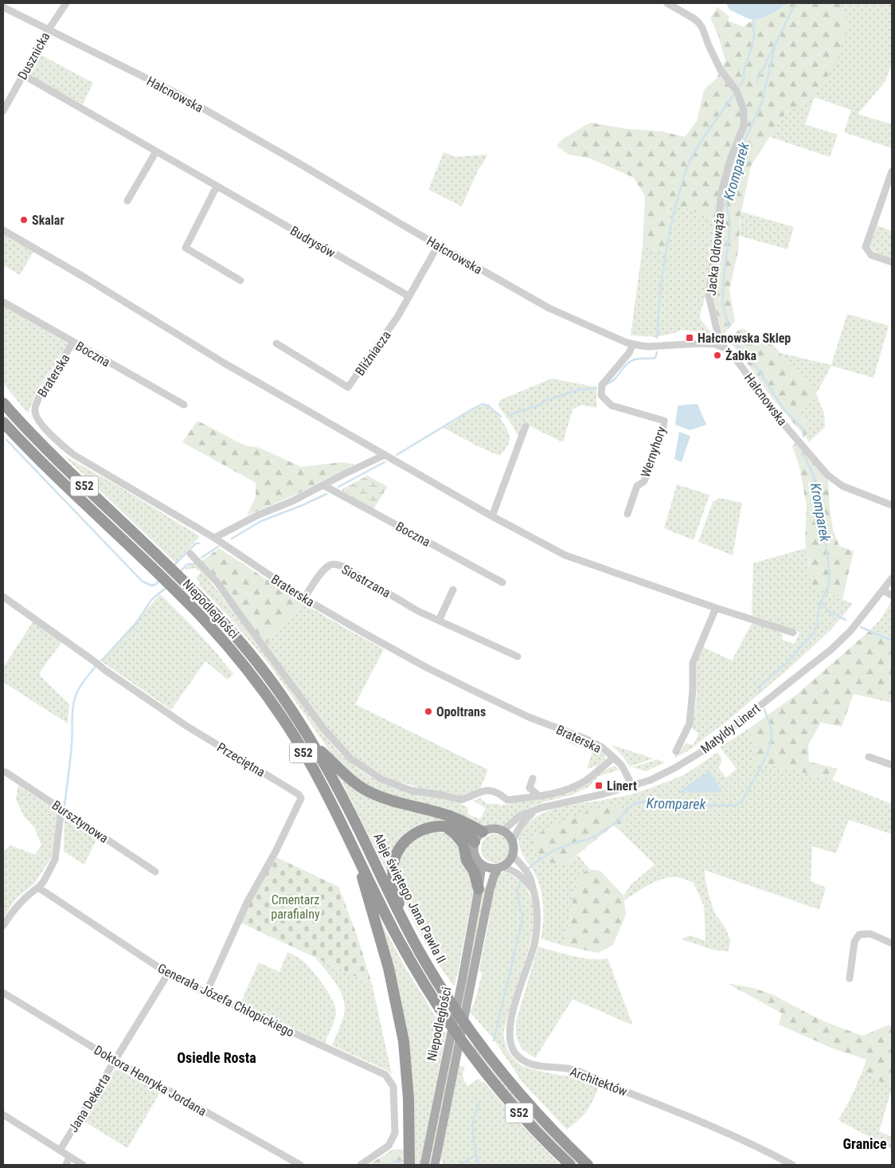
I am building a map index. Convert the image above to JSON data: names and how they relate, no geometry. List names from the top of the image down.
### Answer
{
  "streets": {
    "highway": ["S52", "Niepodległości", "Aleje świętego Jana Pawła II"],
    "street": [
      "Dusznicka",
      "Hałcnowska",
      "Budrysów",
      "Jacka Odrowąża",
      "Bliźniacza",
      "Boczna",
      "Braterska",
      "Wernyhory",
      "Siostrzana",
      "Matyldy Linert",
      "Przeciętna",
      "Bursztynowa",
      "Generała Józefa Chłopickiego",
      "Doktora Henryka Jordana",
      "Architektów",
      "Jana Dekerta"
    ]
  },
  "crossings": [
    ["Dusznicka", "Hałcnowska"],
    ["Dusznicka", "Budrysów"],
    ["Hałcnowska", "Jacka Odrowąża"],
    ["Hałcnowska", "Bliźniacza"],
    ["Hałcnowska", "Wernyhory"],
    ["Budrysów", "Bliźniacza"],
    ["Boczna", "Braterska"],
    ["Braterska", "Siostrzana"],
    ["Braterska", "Matyldy Linert"],
    ["S52", "Niepodległości"],
    ["Niepodległości", "Matyldy Linert"],
    ["Niepodległości", "Aleje świętego Jana Pawła II"],
    ["Niepodległości", "Architektów"],
    ["Matyldy Linert", "Architektów"],
    ["Przeciętna", "Generała Józefa Chłopickiego"],
    ["Generała Józefa Chłopickiego", "Jana Dekerta"],
    ["Doktora Henryka Jordana", "Jana Dekerta"]
  ],
  "districts": ["Osiedle Rosta", "Granice"],
  "water": ["Kromparek"],
  "parks": ["Cmentarz parafialny"],
  "places": {
    "other": ["Skalar", "Żabka", "Opoltrans"],
    "transit": ["Hałcnowska Sklep", "Linert"]
  }
}
